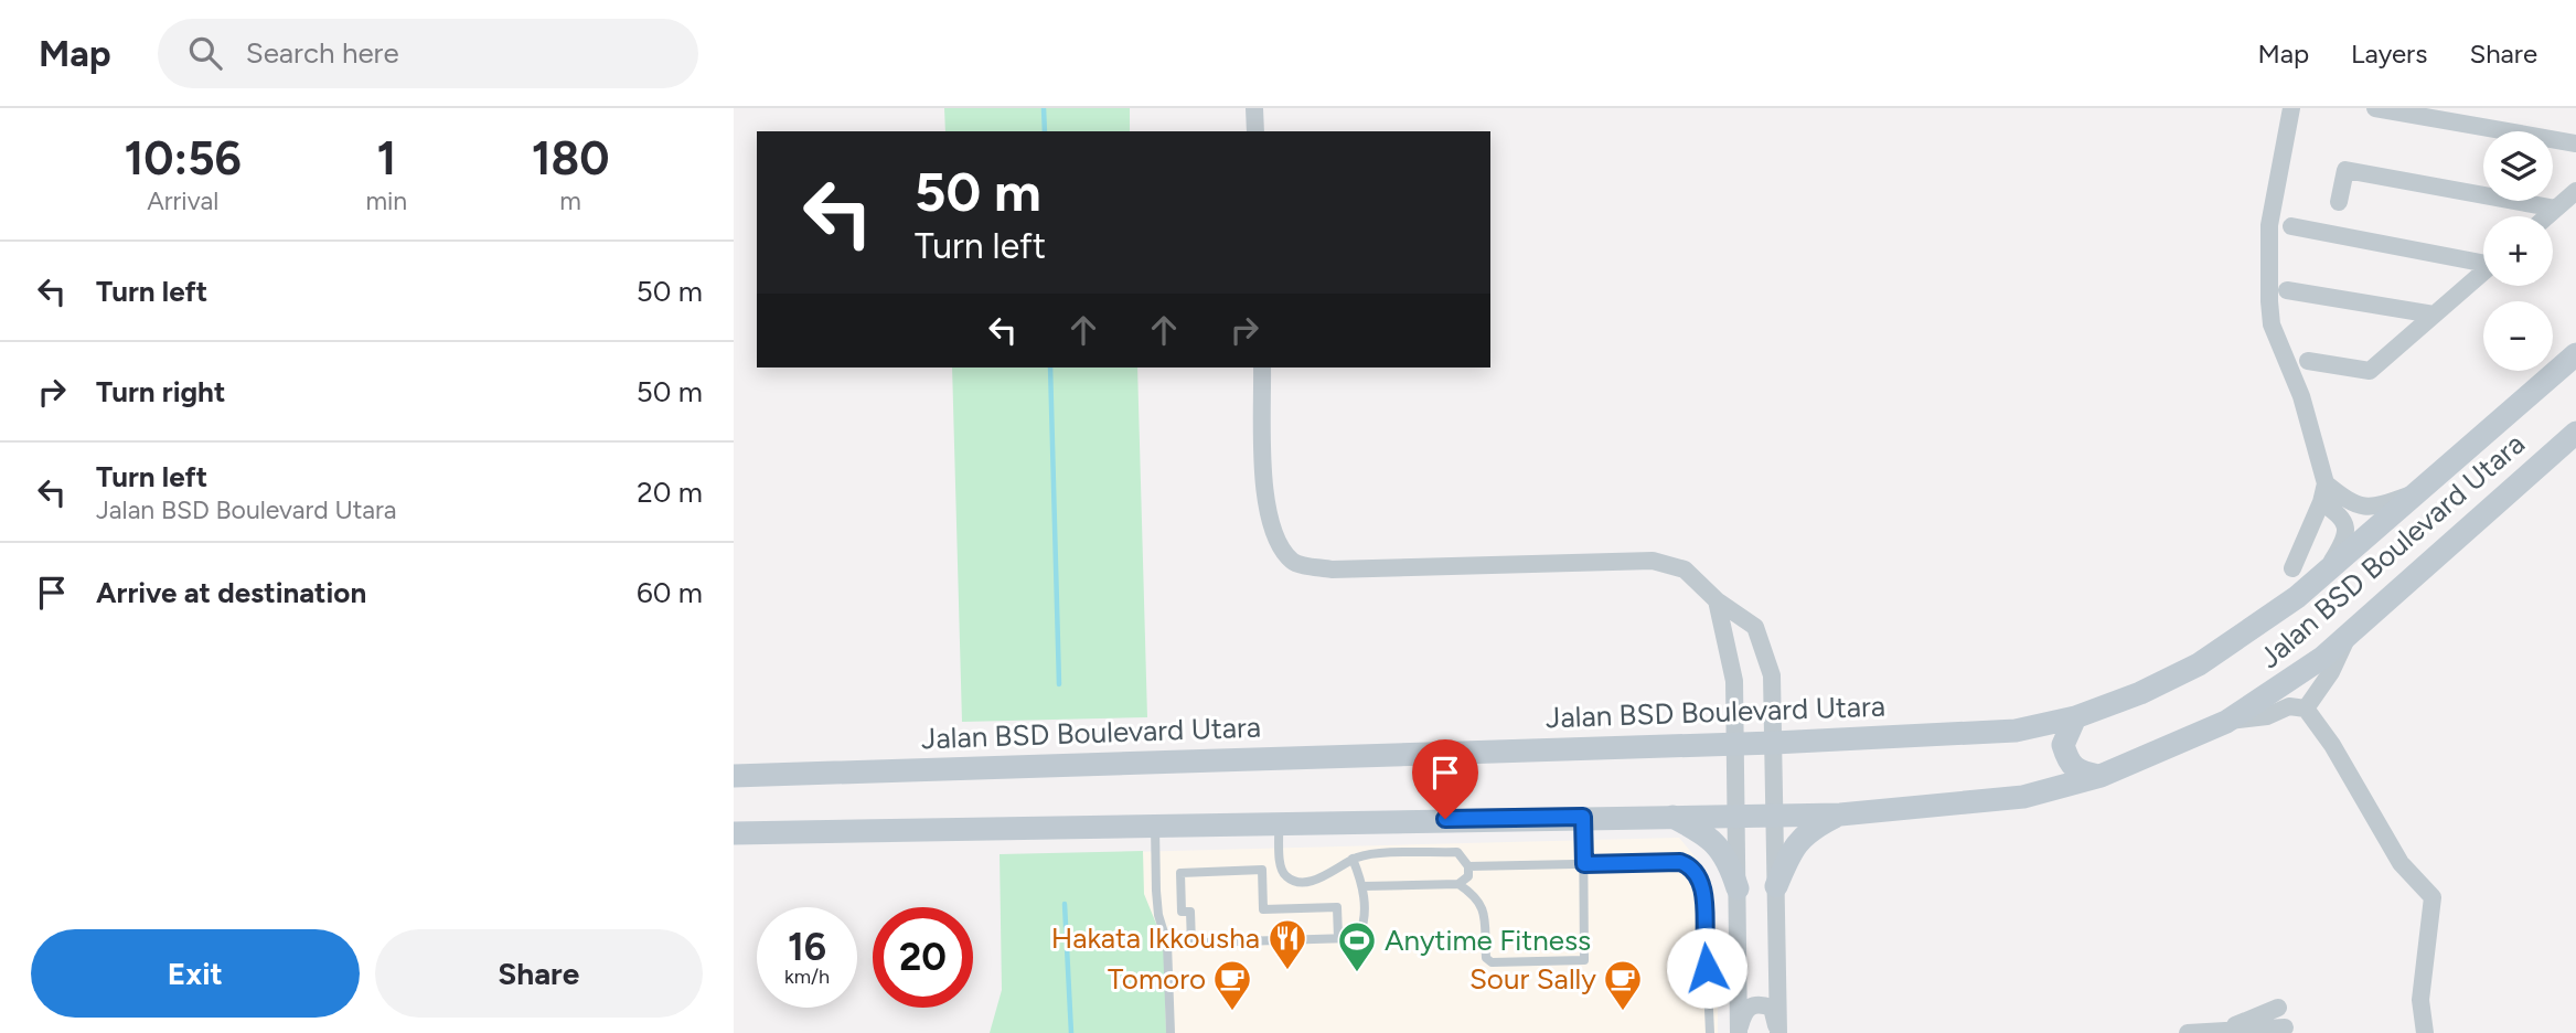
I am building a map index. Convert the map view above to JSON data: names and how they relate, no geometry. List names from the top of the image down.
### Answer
{
  "streets": {
    "main road": ["Jalan BSD Boulevard Utara"]
  },
  "places": {
    "restaurant": ["Hakata Ikkousha"],
    "sports": ["Anytime Fitness"],
    "cafe": ["Tomoro", "Sour Sally"]
  },
  "page": {
    "header": "Map",
    "search": "Search here",
    "nav": ["Map", "Layers", "Share"],
    "eta": [
      "10:56",
      "Arrival",
      "1",
      "min",
      "180",
      "m"
    ],
    "map_buttons": ["+", "−"],
    "turn": ["50 m", "Turn left"],
    "list": [
      {
        "name": "Turn left",
        "value": "50 m"
      },
      {
        "name": "Turn right",
        "value": "50 m"
      },
      {
        "name": "Turn left",
        "note": "Jalan BSD Boulevard Utara",
        "value": "20 m"
      },
      {
        "name": "Arrive at destination",
        "value": "60 m"
      }
    ],
    "speed": "16 km/h",
    "limit": "20",
    "buttons": ["Exit", "Share"]
  }
}
